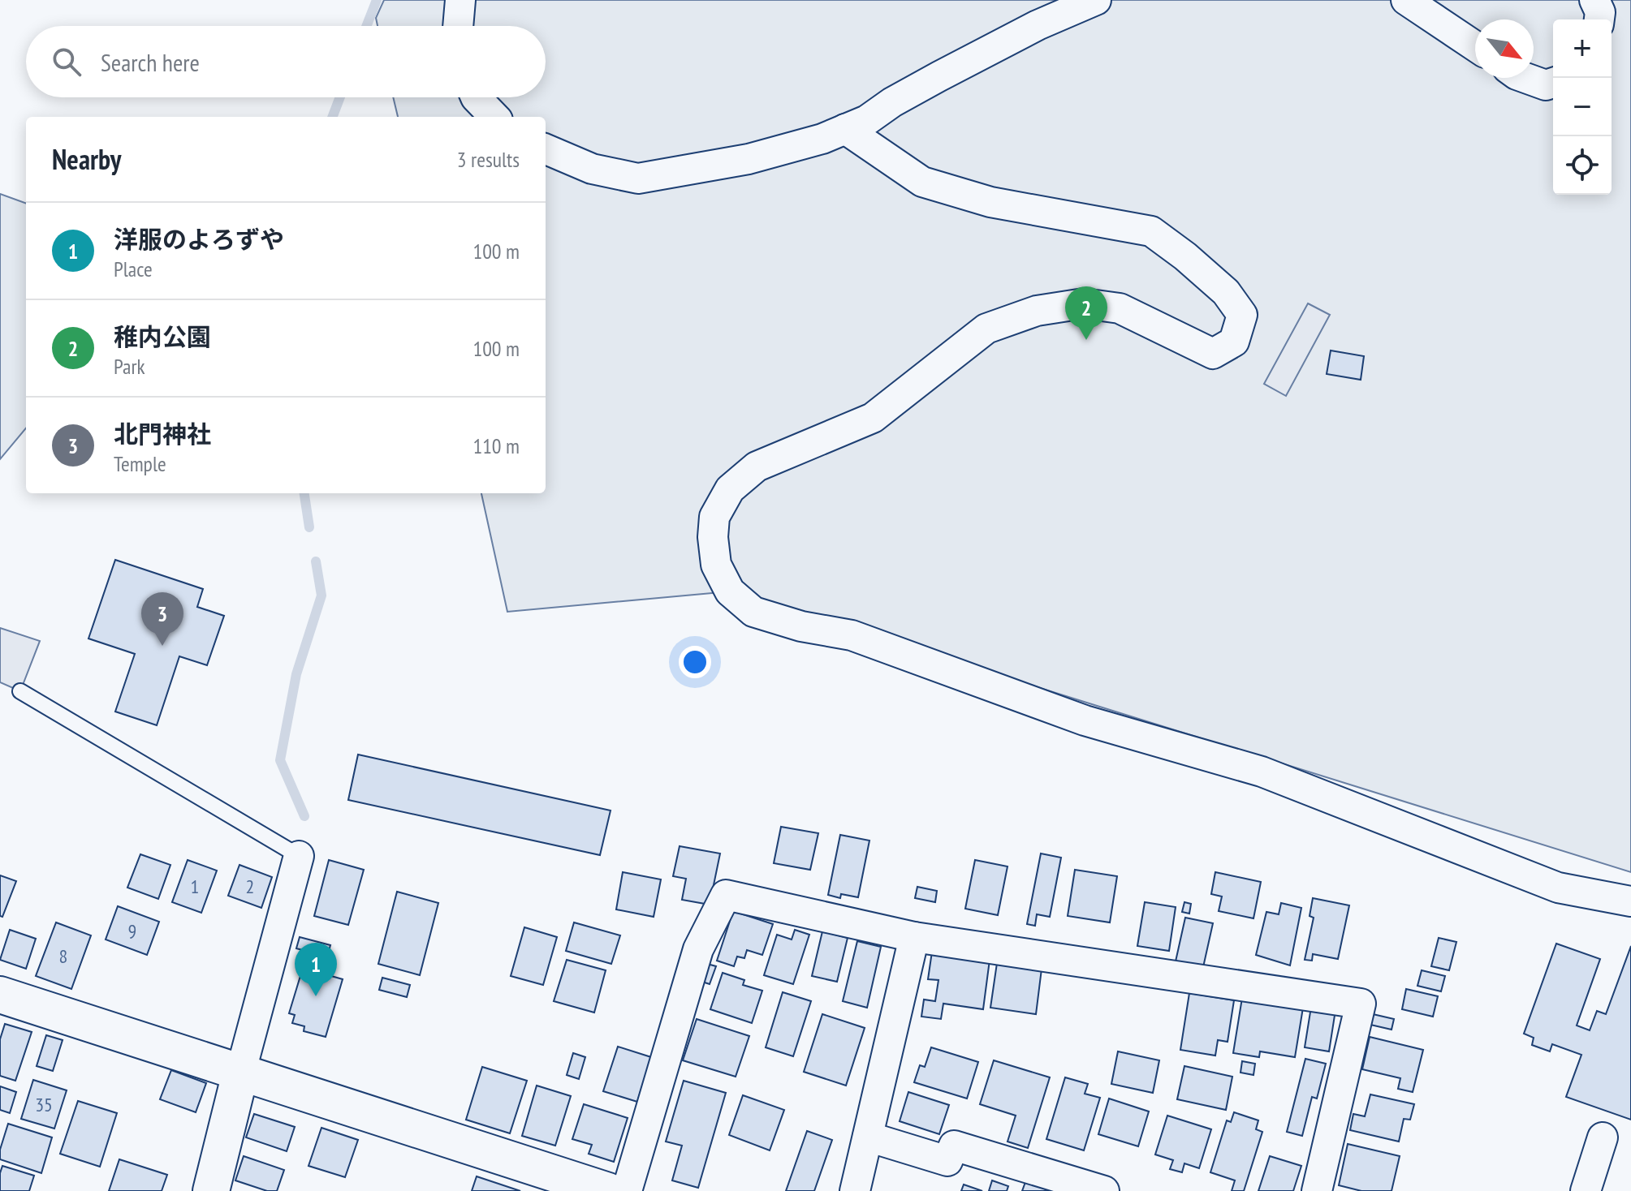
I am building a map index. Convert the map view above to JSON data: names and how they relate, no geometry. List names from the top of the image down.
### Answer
{
  "house_numbers": [
    "1",
    "2",
    "9",
    "8",
    "35"
  ],
  "north": "bottom right",
  "page": {
    "map_buttons": ["+", "−"],
    "search": "Search here",
    "heading": ["Nearby", "3 results"],
    "list": [
      {
        "mark": "1",
        "name": "洋服のよろずや",
        "note": "Place",
        "value": "100 m"
      },
      {
        "mark": "2",
        "name": "稚内公園",
        "note": "Park",
        "value": "100 m"
      },
      {
        "mark": "3",
        "name": "北門神社",
        "note": "Temple",
        "value": "110 m"
      }
    ],
    "pins": ["2", "3", "1"]
  }
}
